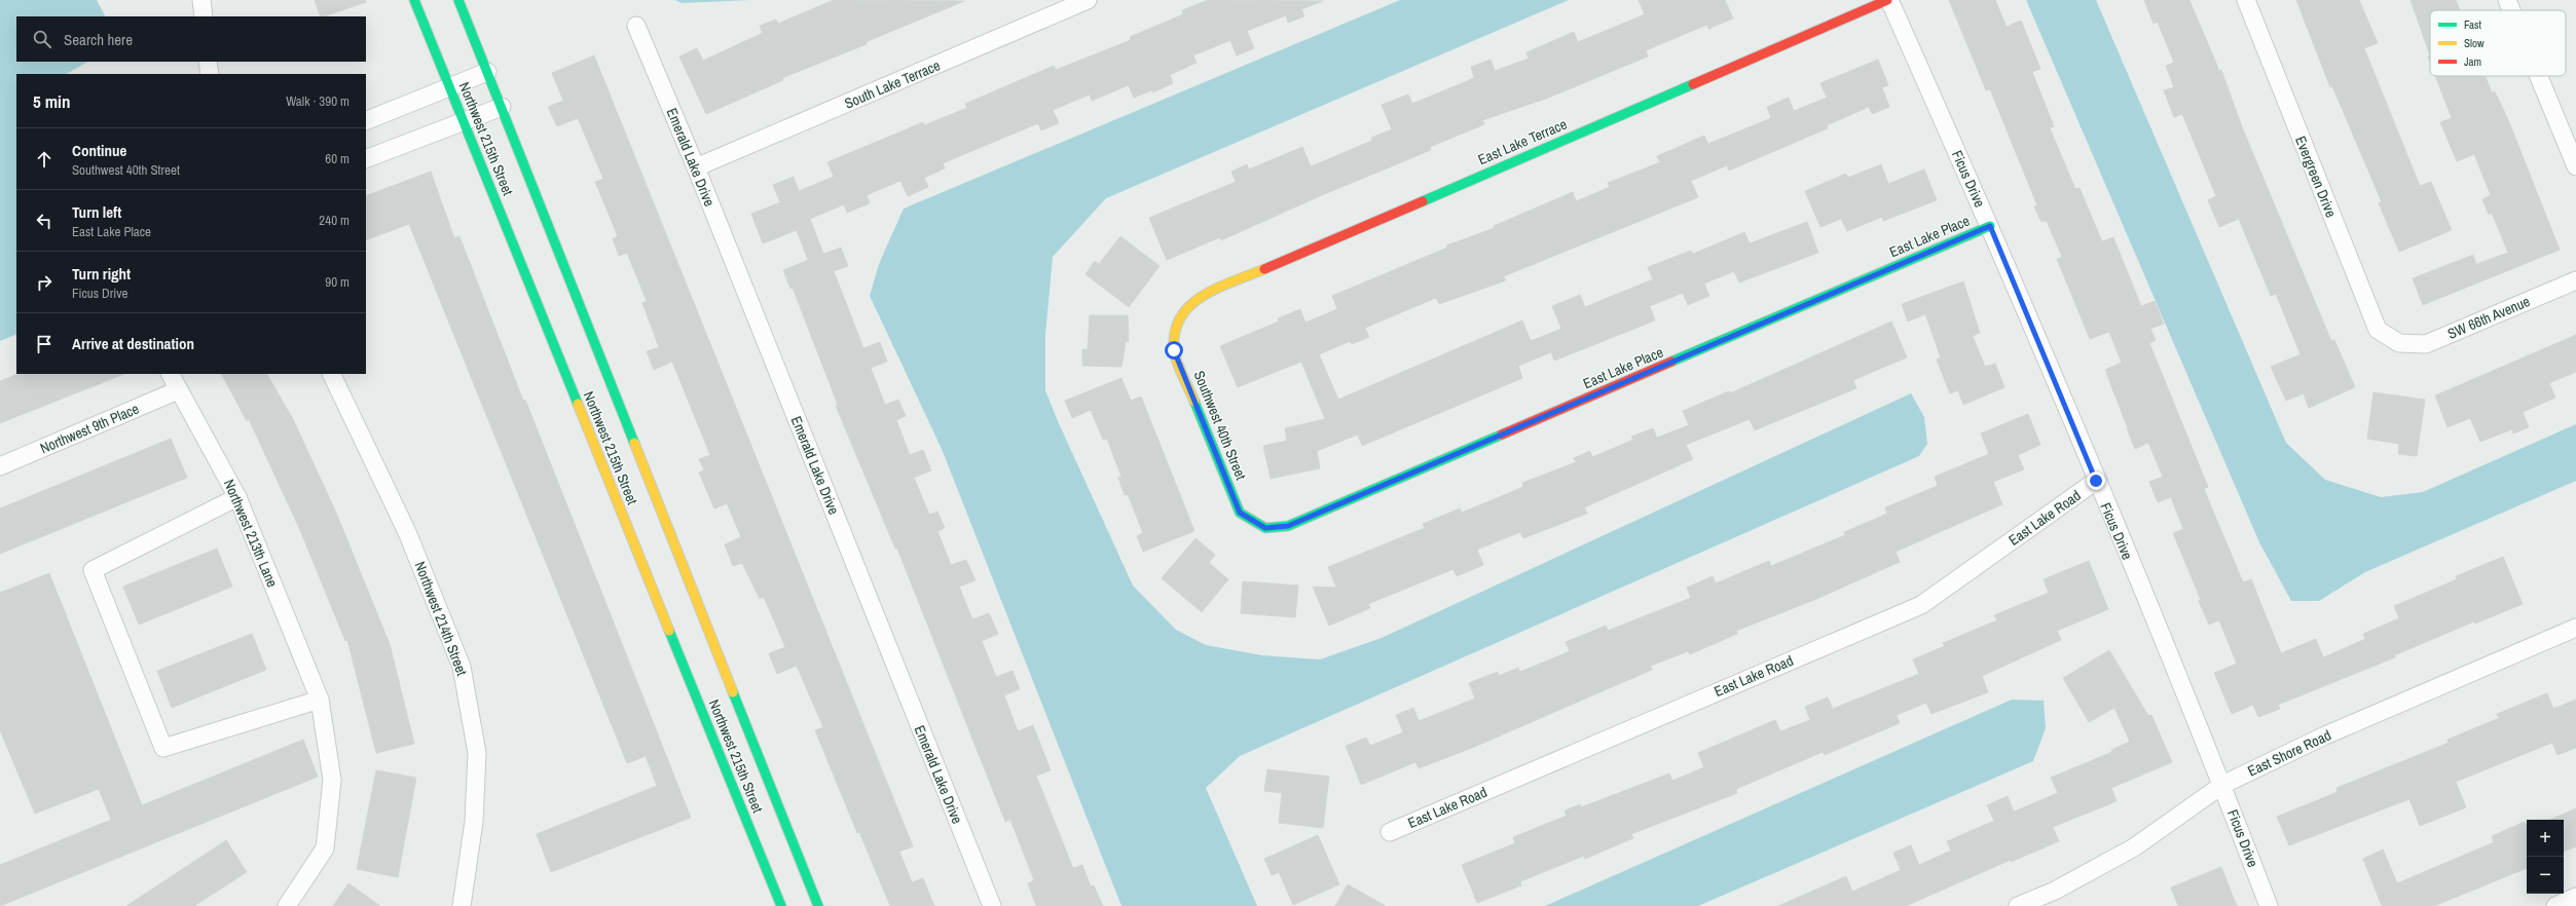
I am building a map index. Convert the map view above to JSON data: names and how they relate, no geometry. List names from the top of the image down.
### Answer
{
  "streets": {
    "main road": [
      "Northwest 215th Street",
      "East Lake Terrace",
      "East Lake Place",
      "Southwest 40th Street"
    ],
    "street": [
      "South Lake Terrace",
      "Emerald Lake Drive",
      "Evergreen Drive",
      "Ficus Drive",
      "SW 66th Avenue",
      "Northwest 9th Place",
      "East Lake Road",
      "Northwest 213th Lane",
      "Northwest 214th Street",
      "East Shore Road"
    ]
  },
  "crossings": [
    ["South Lake Terrace", "Emerald Lake Drive"],
    ["East Lake Terrace", "Ficus Drive"],
    ["East Lake Terrace", "Southwest 40th Street"],
    ["Evergreen Drive", "SW 66th Avenue"],
    ["Ficus Drive", "East Lake Place"],
    ["Ficus Drive", "East Lake Road"],
    ["Ficus Drive", "East Shore Road"],
    ["East Lake Place", "Southwest 40th Street"],
    ["Northwest 9th Place", "Northwest 213th Lane"]
  ],
  "legend": ["Fast", "Slow", "Jam"],
  "page": {
    "search": "Search here",
    "heading": ["5 min", "Walk · 390 m"],
    "list": [
      ["Continue", "Southwest 40th Street", "60 m"],
      ["Turn left", "East Lake Place", "240 m"],
      ["Turn right", "Ficus Drive", "90 m"],
      "Arrive at destination"
    ],
    "map_buttons": ["+", "−"]
  }
}
